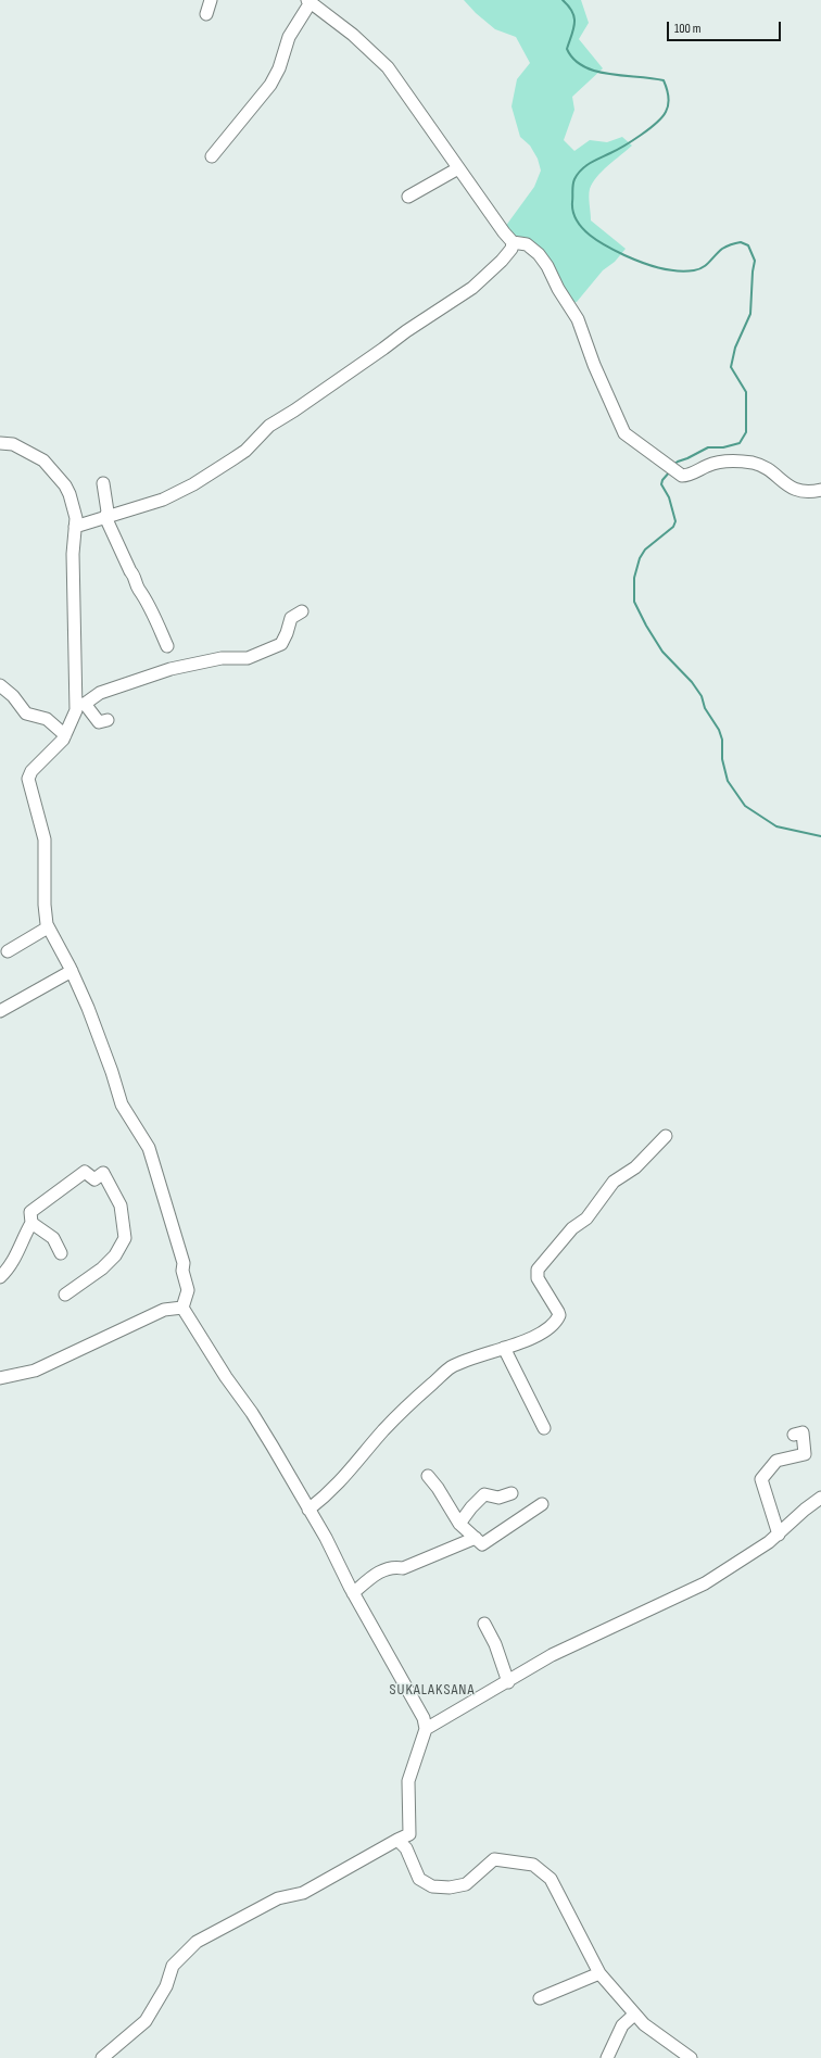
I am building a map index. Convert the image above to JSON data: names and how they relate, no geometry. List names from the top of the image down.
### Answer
{
  "districts": ["SUKALAKSANA"],
  "scale_bar": "100 m"
}
